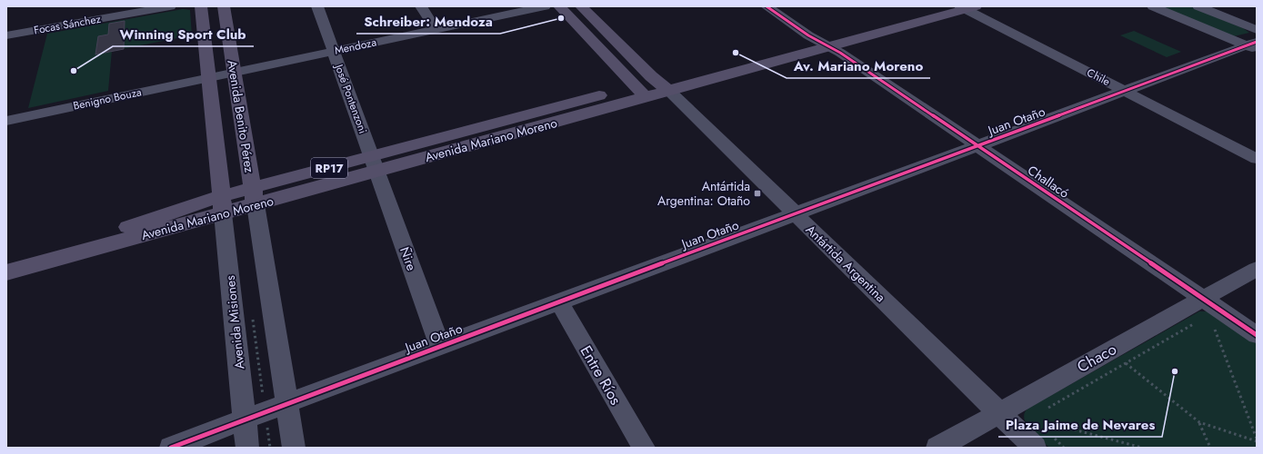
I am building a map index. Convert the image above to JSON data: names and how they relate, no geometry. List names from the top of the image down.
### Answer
{
  "streets": {
    "main road": ["Avenida Benito Pérez", "Avenida Mariano Moreno", "RP17"],
    "street": [
      "Focas Sánchez",
      "Mendoza",
      "Chile",
      "Benigno Bouza",
      "José Pontenzoni",
      "Juan Otaño",
      "Challacó",
      "Ñire",
      "Antártida Argentina",
      "Avenida Misiones",
      "Chaco",
      "Entre Ríos"
    ]
  },
  "crossings": [
    ["Mendoza", "Benigno Bouza"],
    ["Mendoza", "José Pontenzoni"],
    ["Mendoza", "Avenida Benito Pérez"],
    ["Chile", "Juan Otaño"],
    ["Chile", "Avenida Mariano Moreno"],
    ["Benigno Bouza", "Avenida Benito Pérez"],
    ["José Pontenzoni", "Avenida Mariano Moreno"],
    ["José Pontenzoni", "Ñire"],
    ["Avenida Benito Pérez", "Avenida Mariano Moreno"],
    ["Avenida Benito Pérez", "Avenida Misiones"],
    ["Juan Otaño", "Challacó"],
    ["Juan Otaño", "Ñire"],
    ["Juan Otaño", "Antártida Argentina"],
    ["Juan Otaño", "Avenida Misiones"],
    ["Juan Otaño", "Entre Ríos"],
    ["Avenida Mariano Moreno", "Challacó"],
    ["Avenida Mariano Moreno", "Ñire"],
    ["Avenida Mariano Moreno", "Antártida Argentina"],
    ["Avenida Mariano Moreno", "Avenida Misiones"],
    ["Challacó", "Chaco"],
    ["Antártida Argentina", "Chaco"]
  ],
  "places": {
    "other": [
      "Schreiber: Mendoza",
      "Av. Mariano Moreno",
      "Winning Sport Club",
      "Plaza Jaime de Nevares"
    ],
    "transit": ["Antártida Argentina: Otaño"]
  }
}
